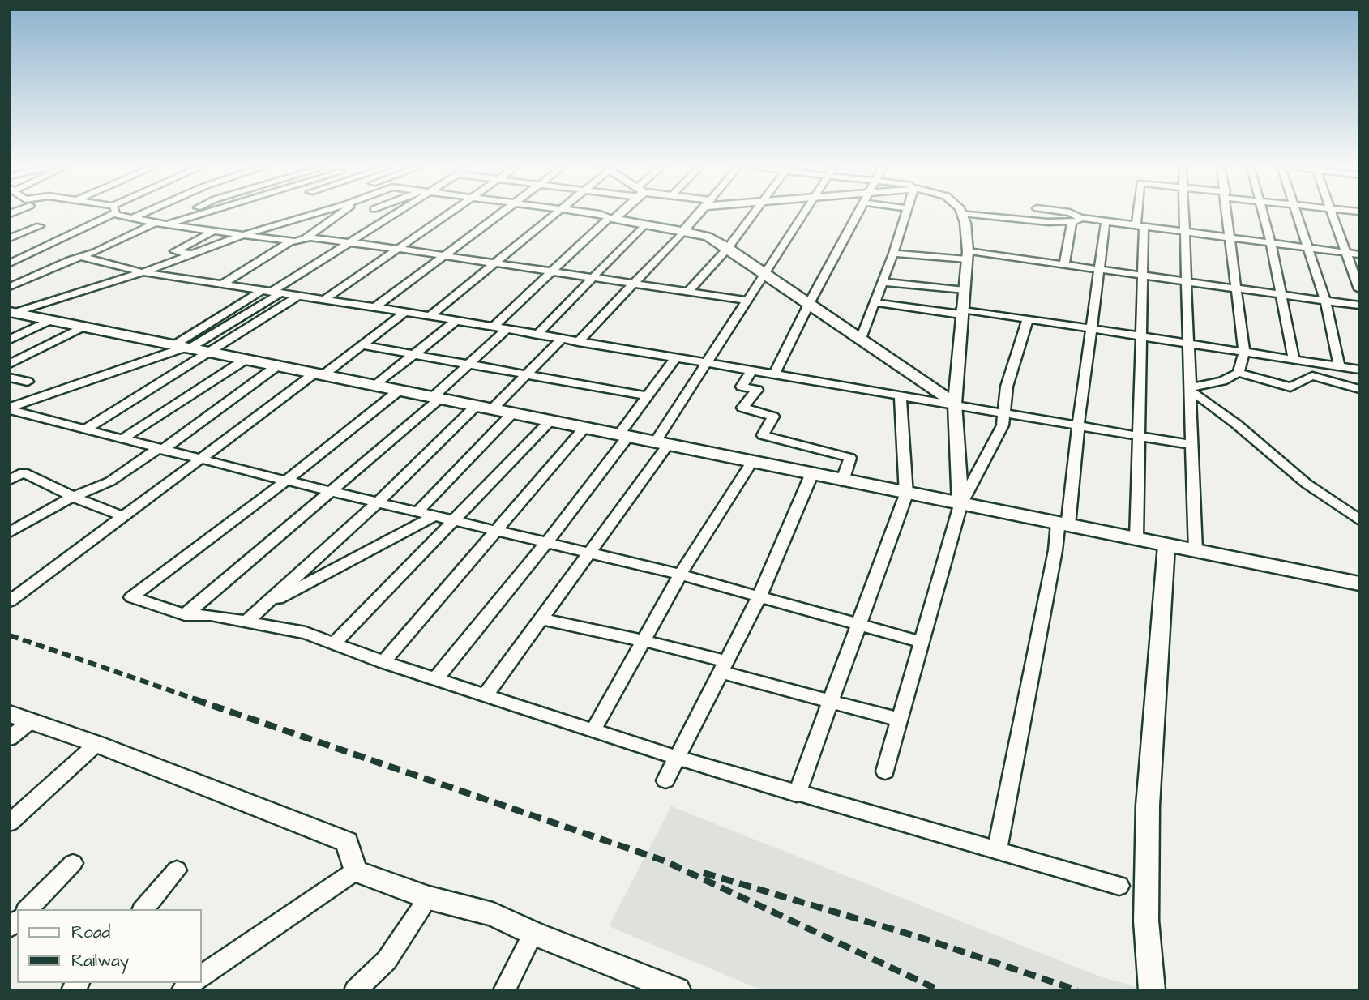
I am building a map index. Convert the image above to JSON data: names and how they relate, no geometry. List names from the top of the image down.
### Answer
{
  "legend": ["Road", "Railway"]
}
